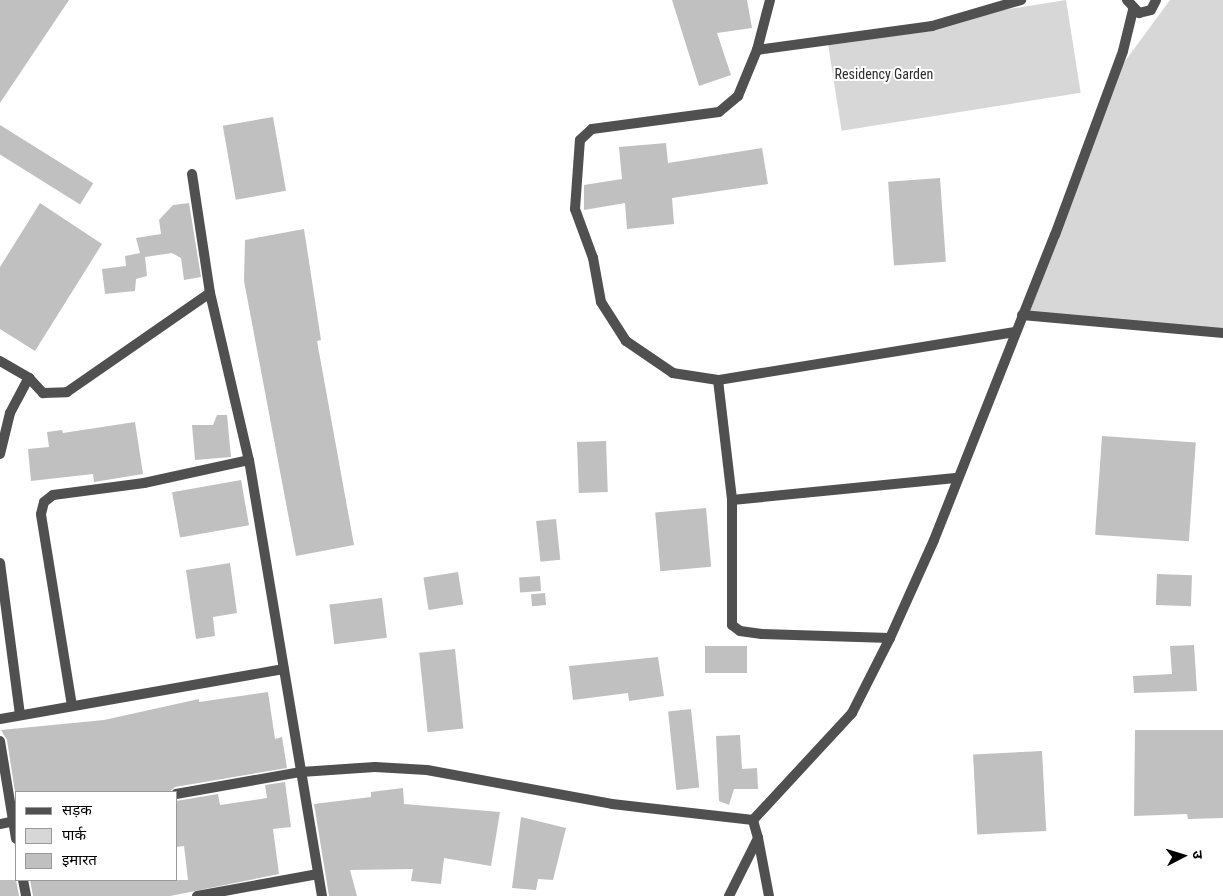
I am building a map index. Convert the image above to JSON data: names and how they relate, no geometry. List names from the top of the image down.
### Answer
{
  "parks": ["Residency Garden"],
  "legend": ["सड़क", "पार्क", "इमारत"],
  "north": "right"
}
